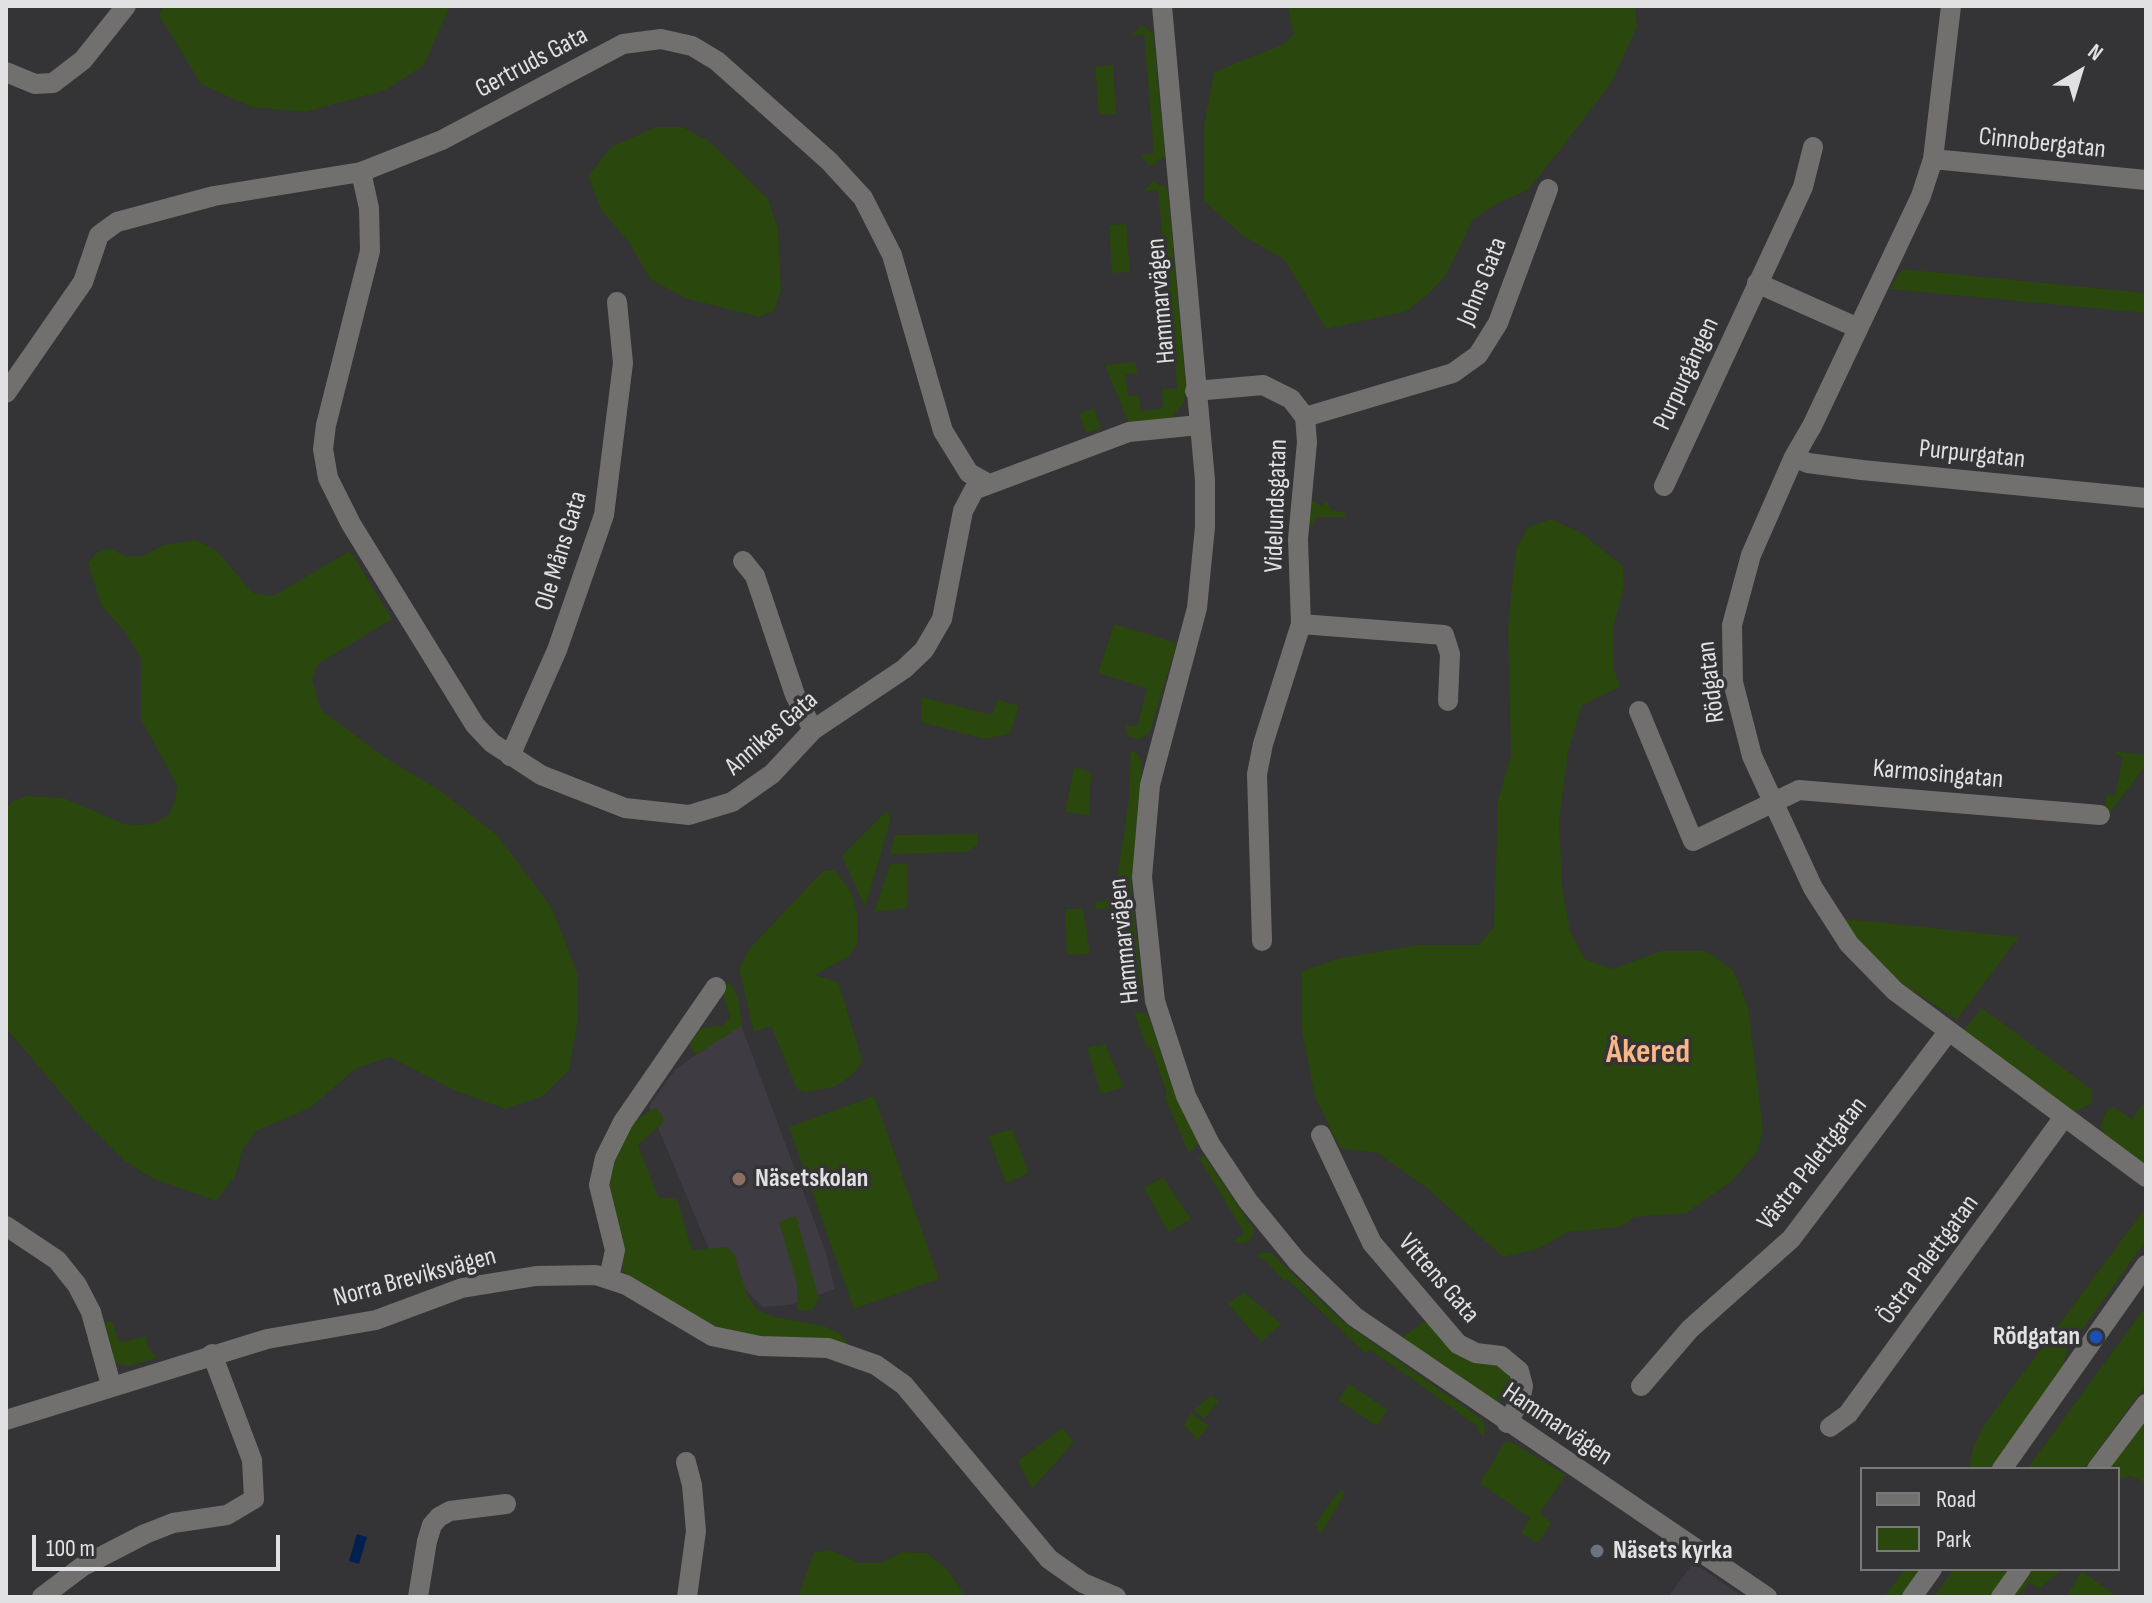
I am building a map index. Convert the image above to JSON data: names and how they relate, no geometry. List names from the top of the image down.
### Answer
{
  "streets": {
    "street": [
      "Gertruds Gata",
      "Cinnobergatan",
      "Johns Gata",
      "Hammarvägen",
      "Purpurgången",
      "Purpurgatan",
      "Videlundsgatan",
      "Ole Måns Gata",
      "Rödgatan",
      "Annikas Gata",
      "Karmosingatan",
      "Västra Palettgatan",
      "Östra Palettgatan",
      "Norra Breviksvägen",
      "Vittens Gata"
    ]
  },
  "crossings": [
    ["Gertruds Gata", "Annikas Gata"],
    ["Cinnobergatan", "Rödgatan"],
    ["Johns Gata", "Videlundsgatan"],
    ["Hammarvägen", "Videlundsgatan"],
    ["Hammarvägen", "Vittens Gata"],
    ["Purpurgatan", "Rödgatan"],
    ["Ole Måns Gata", "Annikas Gata"],
    ["Rödgatan", "Karmosingatan"],
    ["Rödgatan", "Västra Palettgatan"],
    ["Rödgatan", "Östra Palettgatan"]
  ],
  "districts": ["Åkered"],
  "places": ["Näsetskolan", "Rödgatan", "Näsets kyrka"],
  "legend": ["Road", "Park"],
  "scale_bar": "100 m",
  "north": "top right"
}
